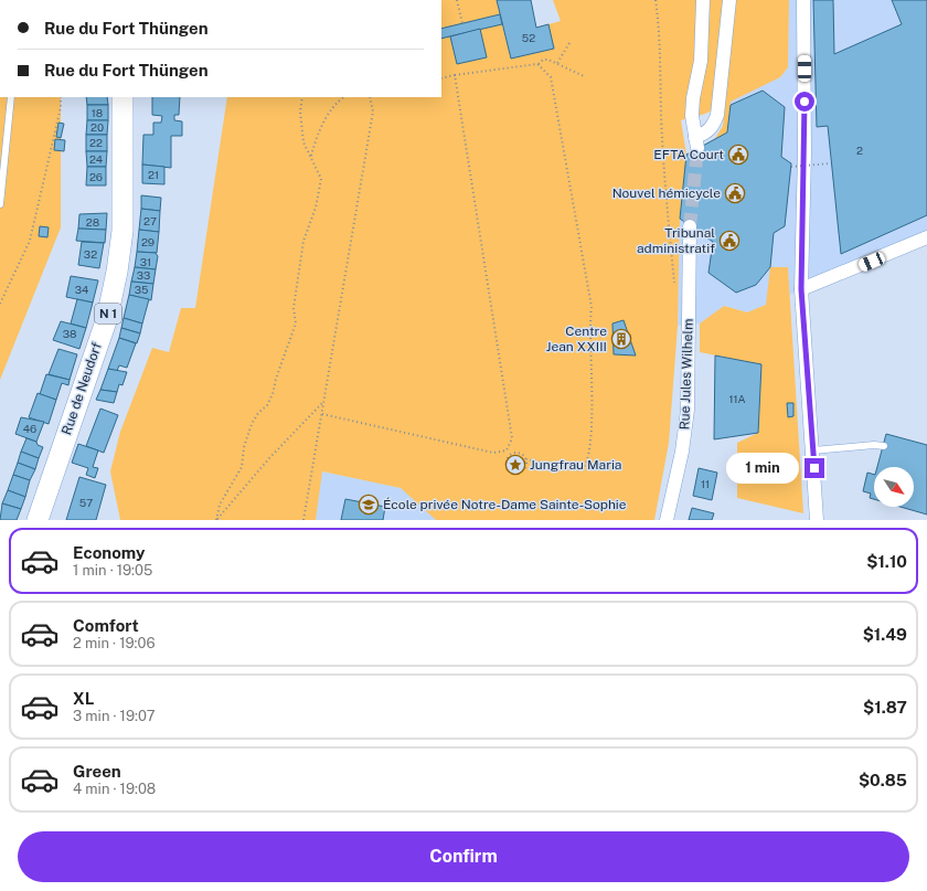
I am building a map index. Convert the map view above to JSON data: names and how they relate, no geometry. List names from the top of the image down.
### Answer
{
  "streets": {
    "main road": ["N 1", "Rue de Neudorf"],
    "street": ["Rue Jules Wilhelm"]
  },
  "places": {
    "public building": ["EFTA Court", "Nouvel hémicycle", "Tribunal administratif"],
    "building": ["Centre Jean XXIII"],
    "place": ["Jungfrau Maria"],
    "school or university": ["École privée Notre-Dame Sainte-Sophie"]
  },
  "house_numbers": [
    "52",
    "18",
    "20",
    "22",
    "2",
    "24",
    "21",
    "26",
    "27",
    "28",
    "29",
    "32",
    "31",
    "33",
    "34",
    "35",
    "38",
    "11A",
    "46",
    "11",
    "57"
  ],
  "north": "bottom right",
  "page": {
    "banner": ["Rue du Fort Thüngen", "Rue du Fort Thüngen"],
    "bubble": "1 min",
    "list": [
      {
        "name": "Economy",
        "note": "1 min · 19:05",
        "value": "$1.10"
      },
      {
        "name": "Comfort",
        "note": "2 min · 19:06",
        "value": "$1.49"
      },
      {
        "name": "XL",
        "note": "3 min · 19:07",
        "value": "$1.87"
      },
      {
        "name": "Green",
        "note": "4 min · 19:08",
        "value": "$0.85"
      }
    ],
    "buttons": "Confirm"
  }
}
